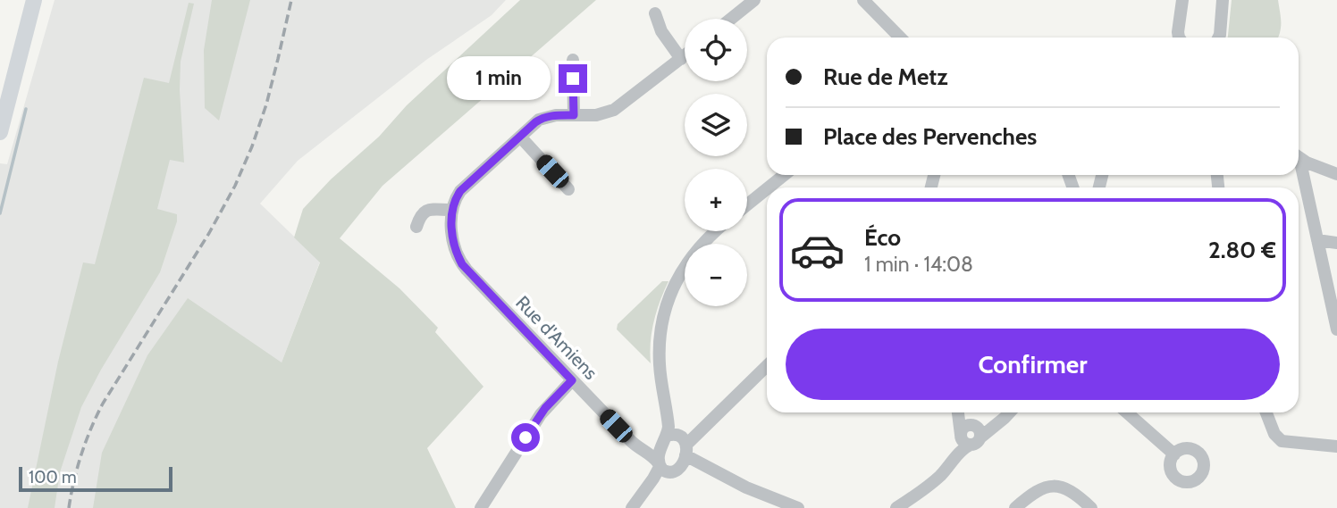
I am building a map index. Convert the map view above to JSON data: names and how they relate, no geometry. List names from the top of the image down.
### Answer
{
  "streets": {
    "street": ["Rue d'Amiens"]
  },
  "scale_bar": "100 m",
  "page": {
    "map_buttons": ["+", "−"],
    "banner": ["Rue de Metz", "Place des Pervenches"],
    "bubble": "1 min",
    "list": [
      {
        "name": "Éco",
        "note": "1 min · 14:08",
        "value": "2.80 €"
      }
    ],
    "buttons": "Confirmer",
    "scale": "100 m"
  }
}
